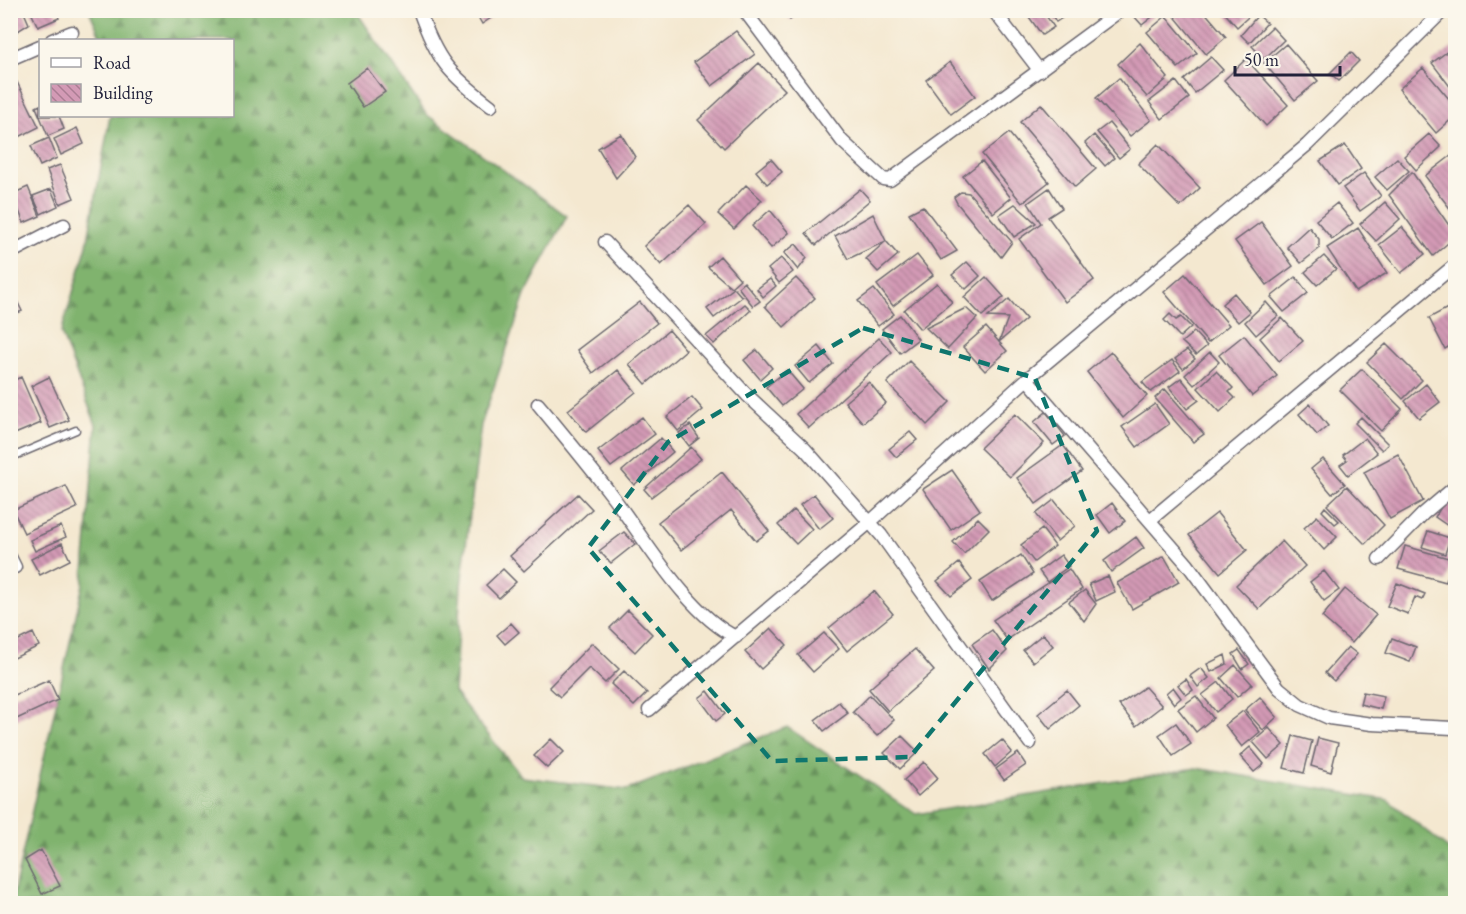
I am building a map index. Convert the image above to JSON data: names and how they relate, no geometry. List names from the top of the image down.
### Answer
{
  "legend": ["Road", "Building"],
  "scale_bar": "50 m"
}
